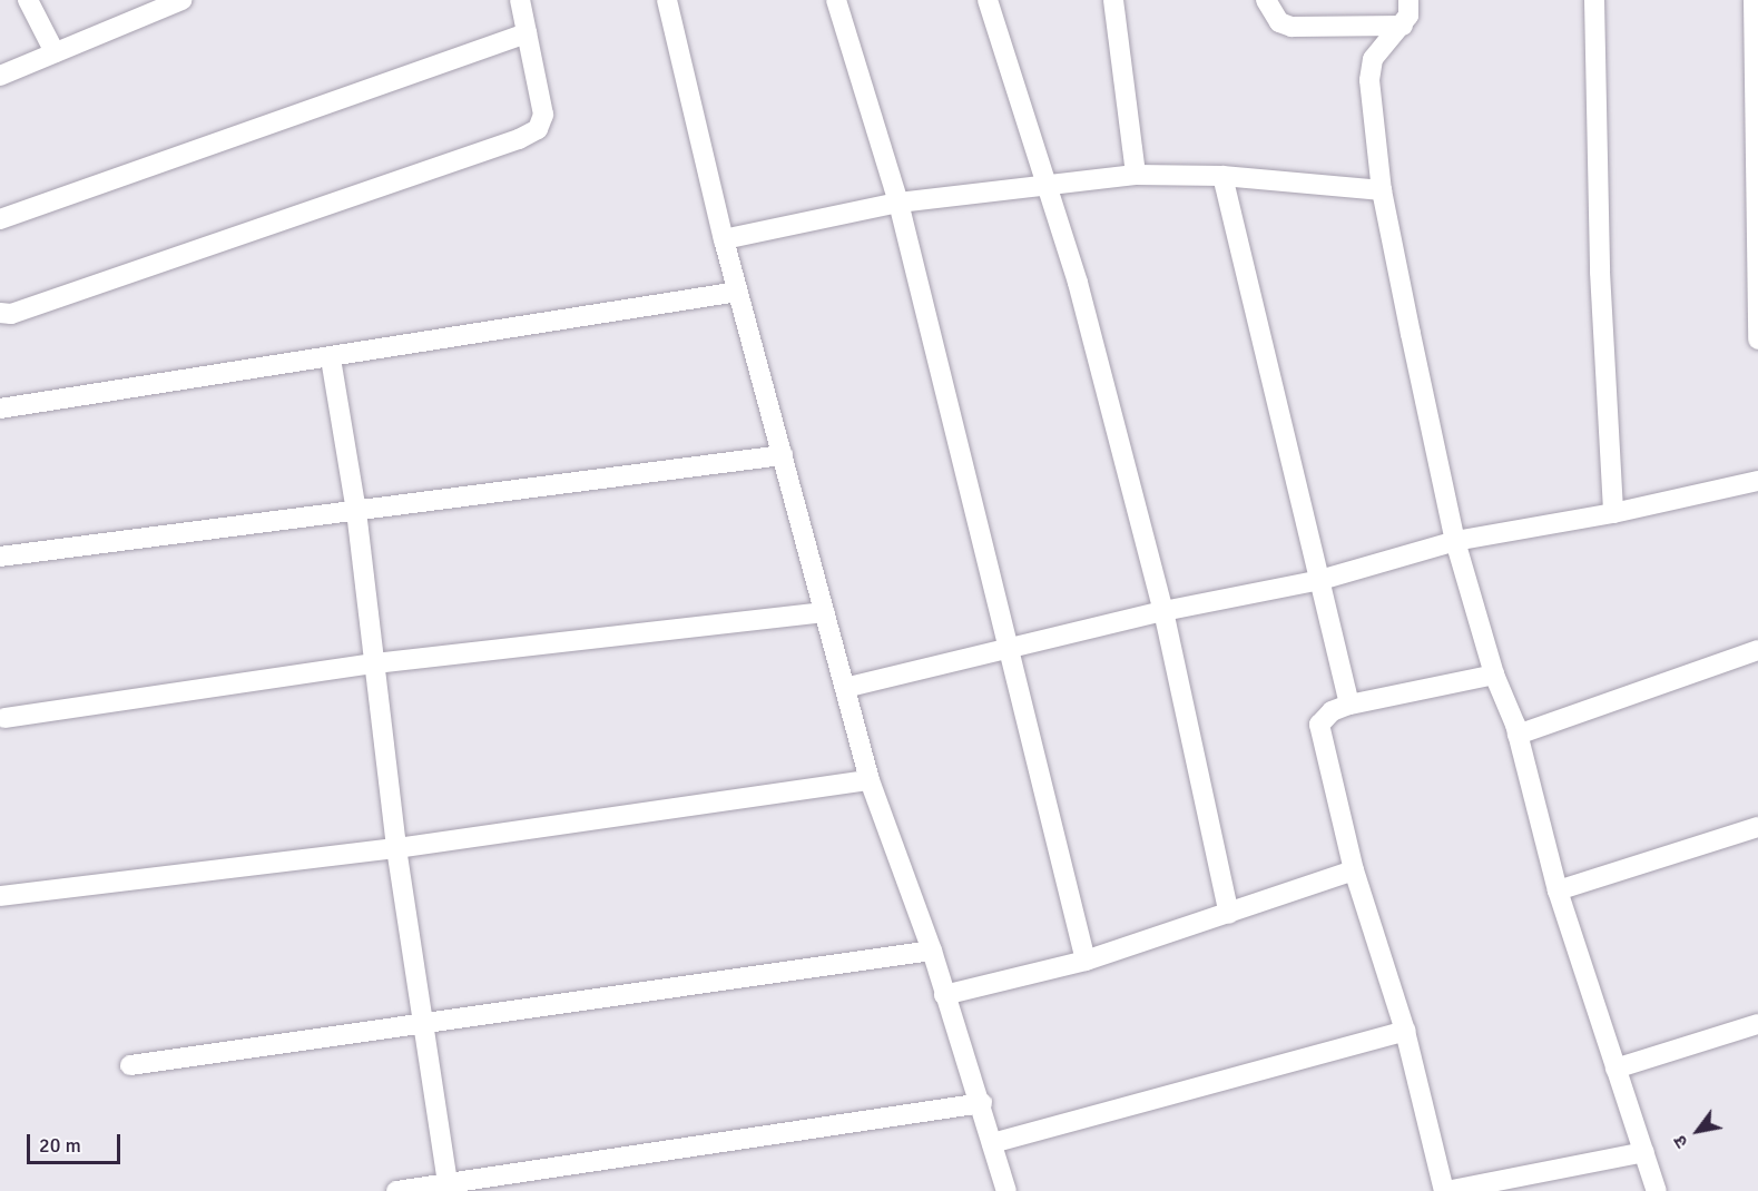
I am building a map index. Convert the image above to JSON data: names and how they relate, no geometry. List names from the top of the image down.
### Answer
{
  "scale_bar": "20 m",
  "north": "bottom left"
}
